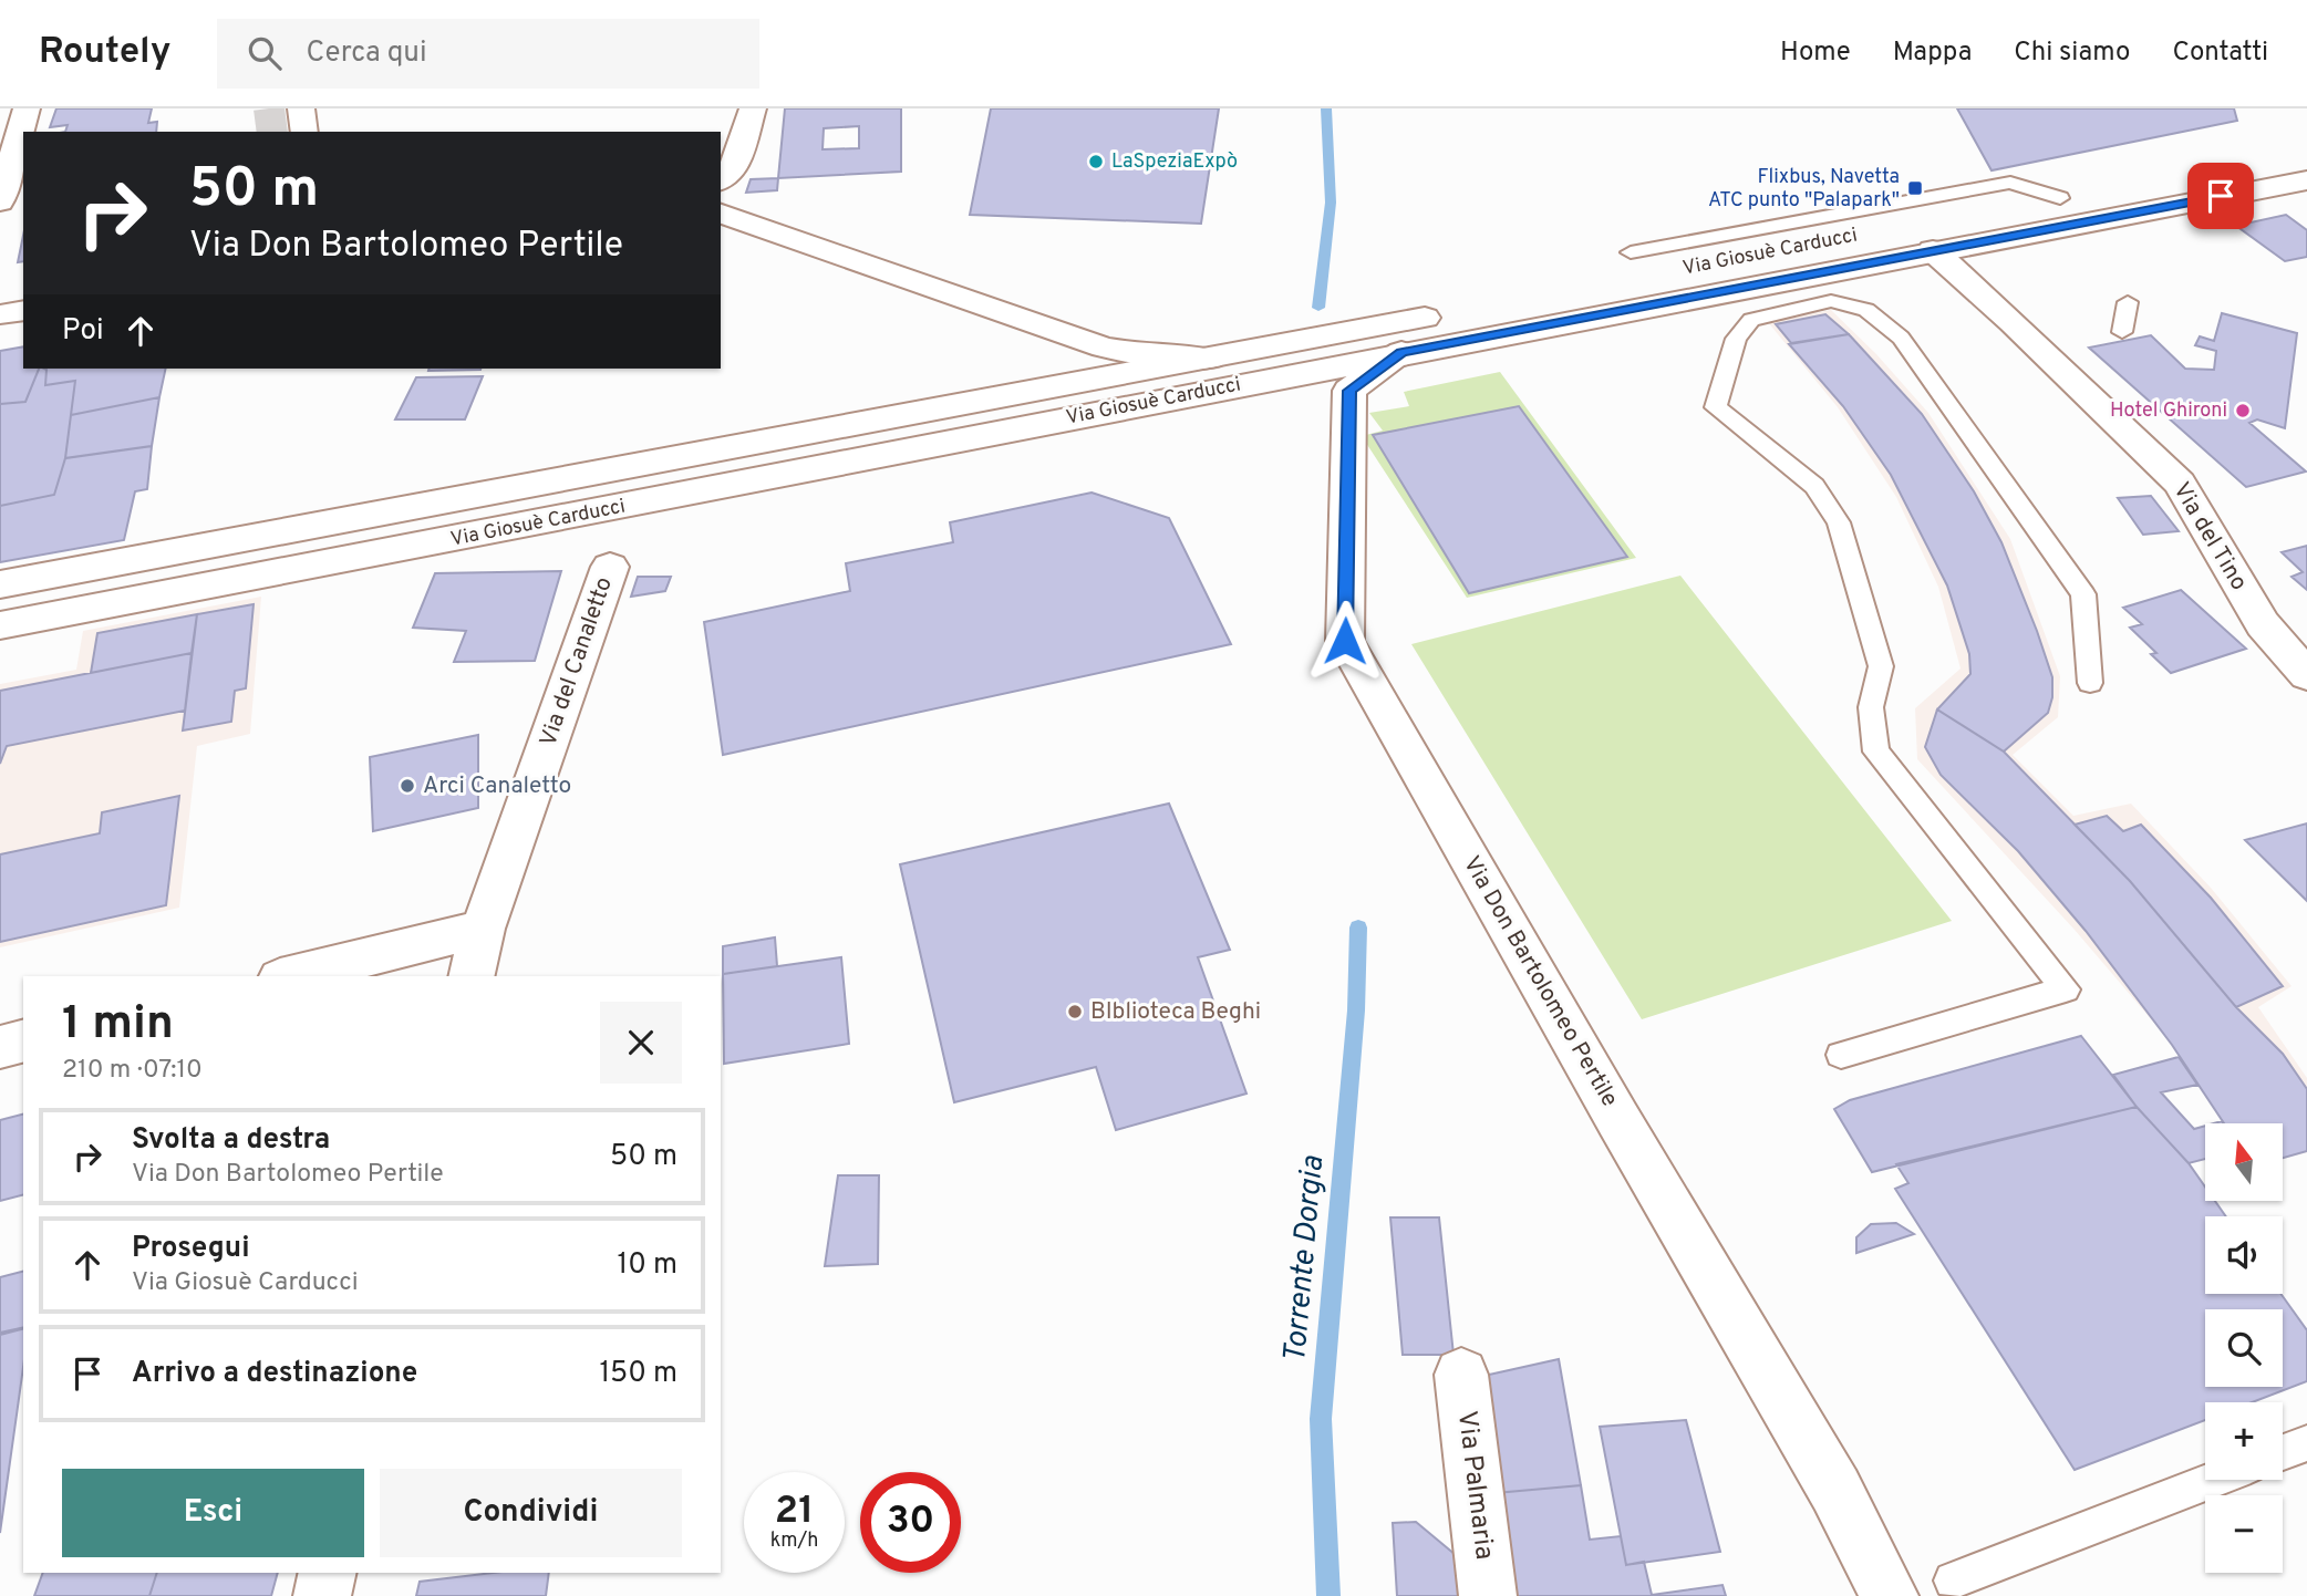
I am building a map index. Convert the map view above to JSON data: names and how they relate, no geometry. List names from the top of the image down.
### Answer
{
  "streets": {
    "main road": [
      "Via Giosuè Carducci",
      "Via del Tino",
      "Via del Canaletto",
      "Via Don Bartolomeo Pertile",
      "Via Palmaria"
    ]
  },
  "crossings": [
    ["Via Giosuè Carducci", "Via del Tino"],
    ["Via Giosuè Carducci", "Via Don Bartolomeo Pertile"]
  ],
  "water": ["Torrente Dorgia"],
  "places": {
    "other": [
      "LaSpeziaExpò",
      "Hotel Ghironi",
      "Arci Canaletto",
      "BIblioteca Beghi"
    ],
    "transit": ["Flixbus, Navetta ATC punto \"Palapark\""]
  },
  "north": "top",
  "page": {
    "header": "Routely",
    "search": "Cerca qui",
    "nav": [
      "Home",
      "Mappa",
      "Chi siamo",
      "Contatti"
    ],
    "turn": ["50 m", "Via Don Bartolomeo Pertile"],
    "then": "Poi",
    "heading": ["1 min", "210 m · 07:10"],
    "list": [
      {
        "name": "Svolta a destra",
        "note": "Via Don Bartolomeo Pertile",
        "value": "50 m"
      },
      {
        "name": "Prosegui",
        "note": "Via Giosuè Carducci",
        "value": "10 m"
      },
      {
        "name": "Arrivo a destinazione",
        "value": "150 m"
      }
    ],
    "map_buttons": ["+", "−"],
    "buttons": ["Esci", "Condividi"],
    "speed": "21 km/h",
    "limit": "30"
  }
}
